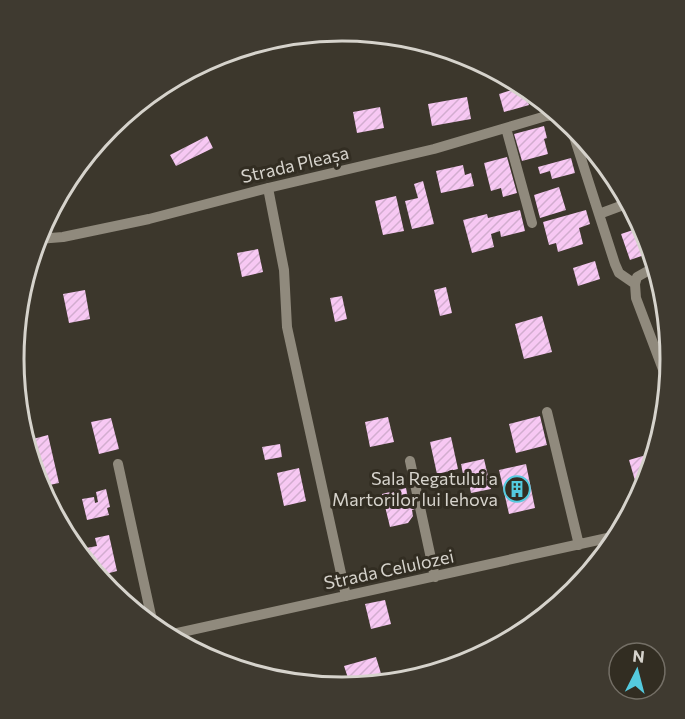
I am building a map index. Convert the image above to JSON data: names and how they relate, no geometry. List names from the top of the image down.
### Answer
{
  "streets": {
    "street": ["Strada Pleașa", "Strada Celulozei"]
  },
  "places": {
    "building": ["Sala Regatului a Martorilor lui Iehova"]
  },
  "north": "top"
}
